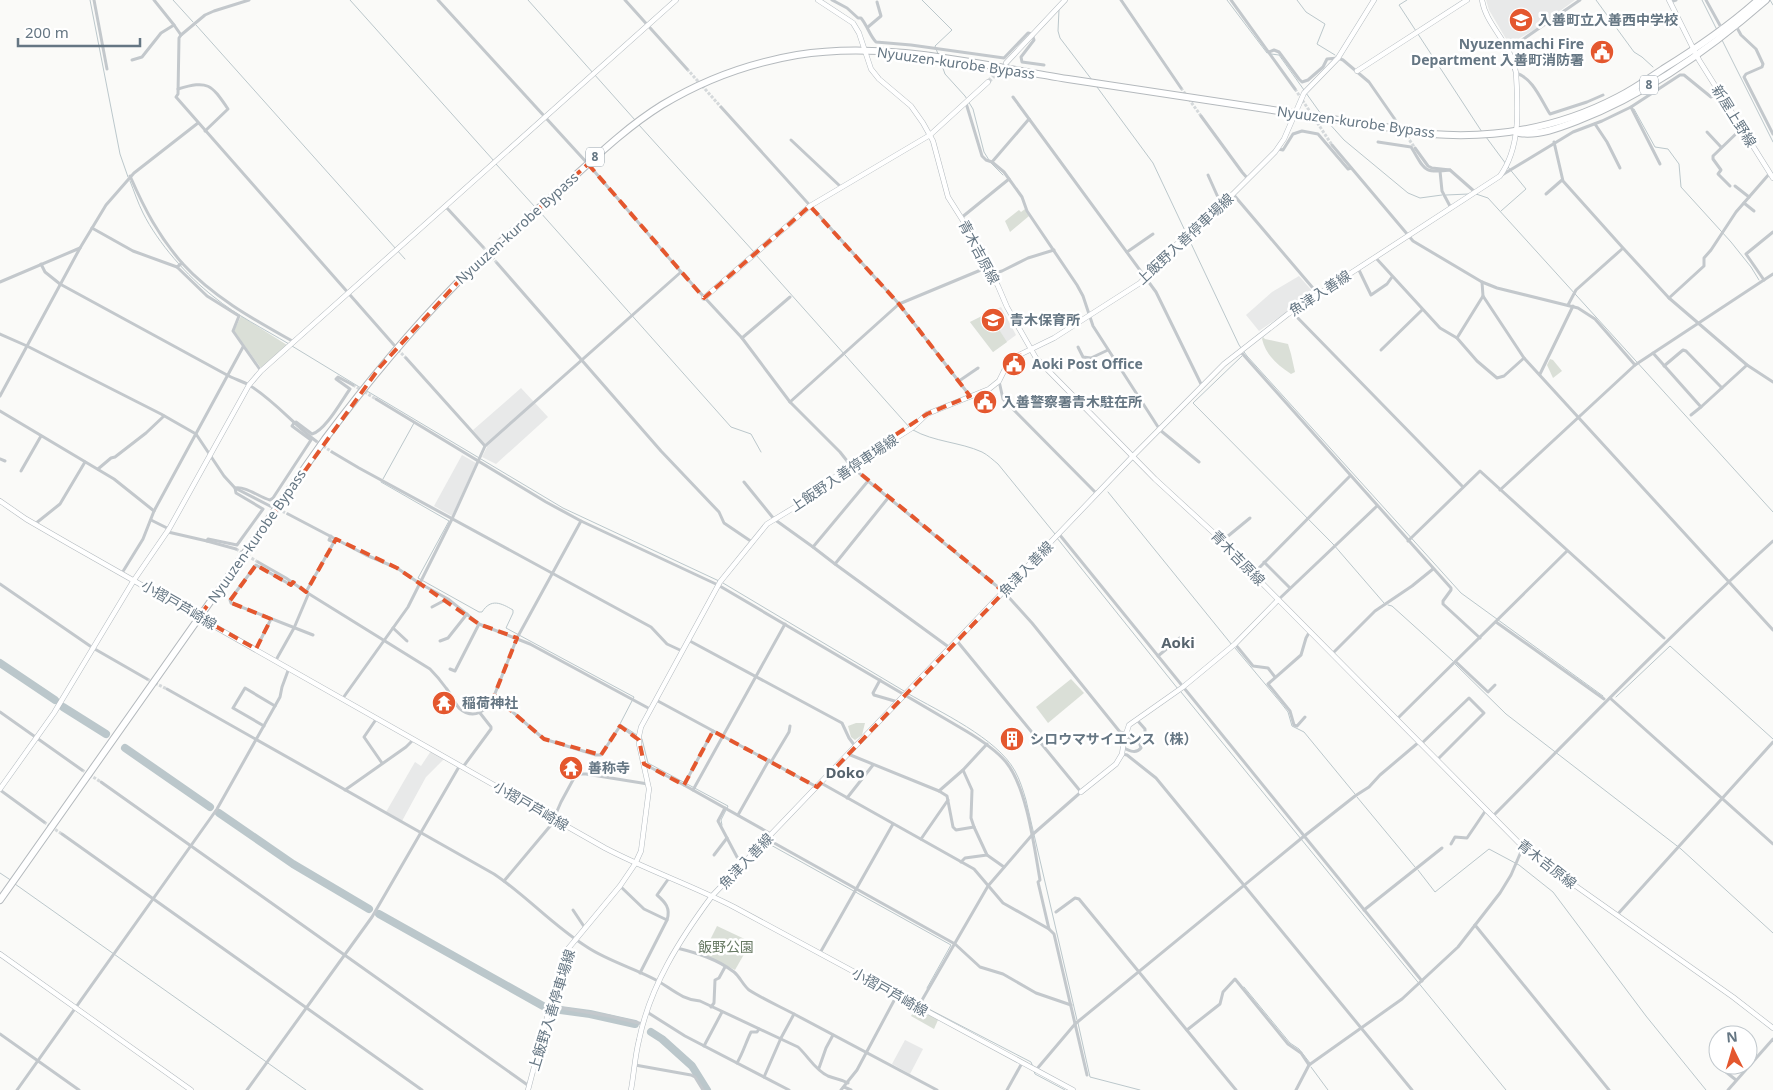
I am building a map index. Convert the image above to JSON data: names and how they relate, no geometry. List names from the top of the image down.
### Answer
{
  "streets": {
    "highway": ["Nyuuzen-kurobe Bypass", "8"],
    "main road": [
      "新屋上野線",
      "上飯野入善停車場線",
      "青木吉原線",
      "魚津入善線",
      "小摺戸芦崎線"
    ]
  },
  "crossings": [
    ["Nyuuzen-kurobe Bypass", "8"],
    ["Nyuuzen-kurobe Bypass", "上飯野入善停車場線"],
    ["Nyuuzen-kurobe Bypass", "青木吉原線"],
    ["Nyuuzen-kurobe Bypass", "魚津入善線"],
    ["Nyuuzen-kurobe Bypass", "小摺戸芦崎線"],
    ["8", "新屋上野線"],
    ["8", "魚津入善線"],
    ["上飯野入善停車場線", "青木吉原線"],
    ["上飯野入善停車場線", "小摺戸芦崎線"],
    ["青木吉原線", "魚津入善線"],
    ["魚津入善線", "小摺戸芦崎線"]
  ],
  "districts": ["Aoki", "Doko"],
  "parks": ["飯野公園"],
  "places": {
    "school or university": ["入善町立入善西中学校", "青木保育所"],
    "public building": ["Nyuzenmachi Fire Department 入善町消防署", "Aoki Post Office", "入善警察署青木駐在所"],
    "temple": ["稲荷神社", "善称寺"],
    "building": ["シロウマサイエンス（株）"]
  },
  "scale_bar": "200 m",
  "north": "top"
}
